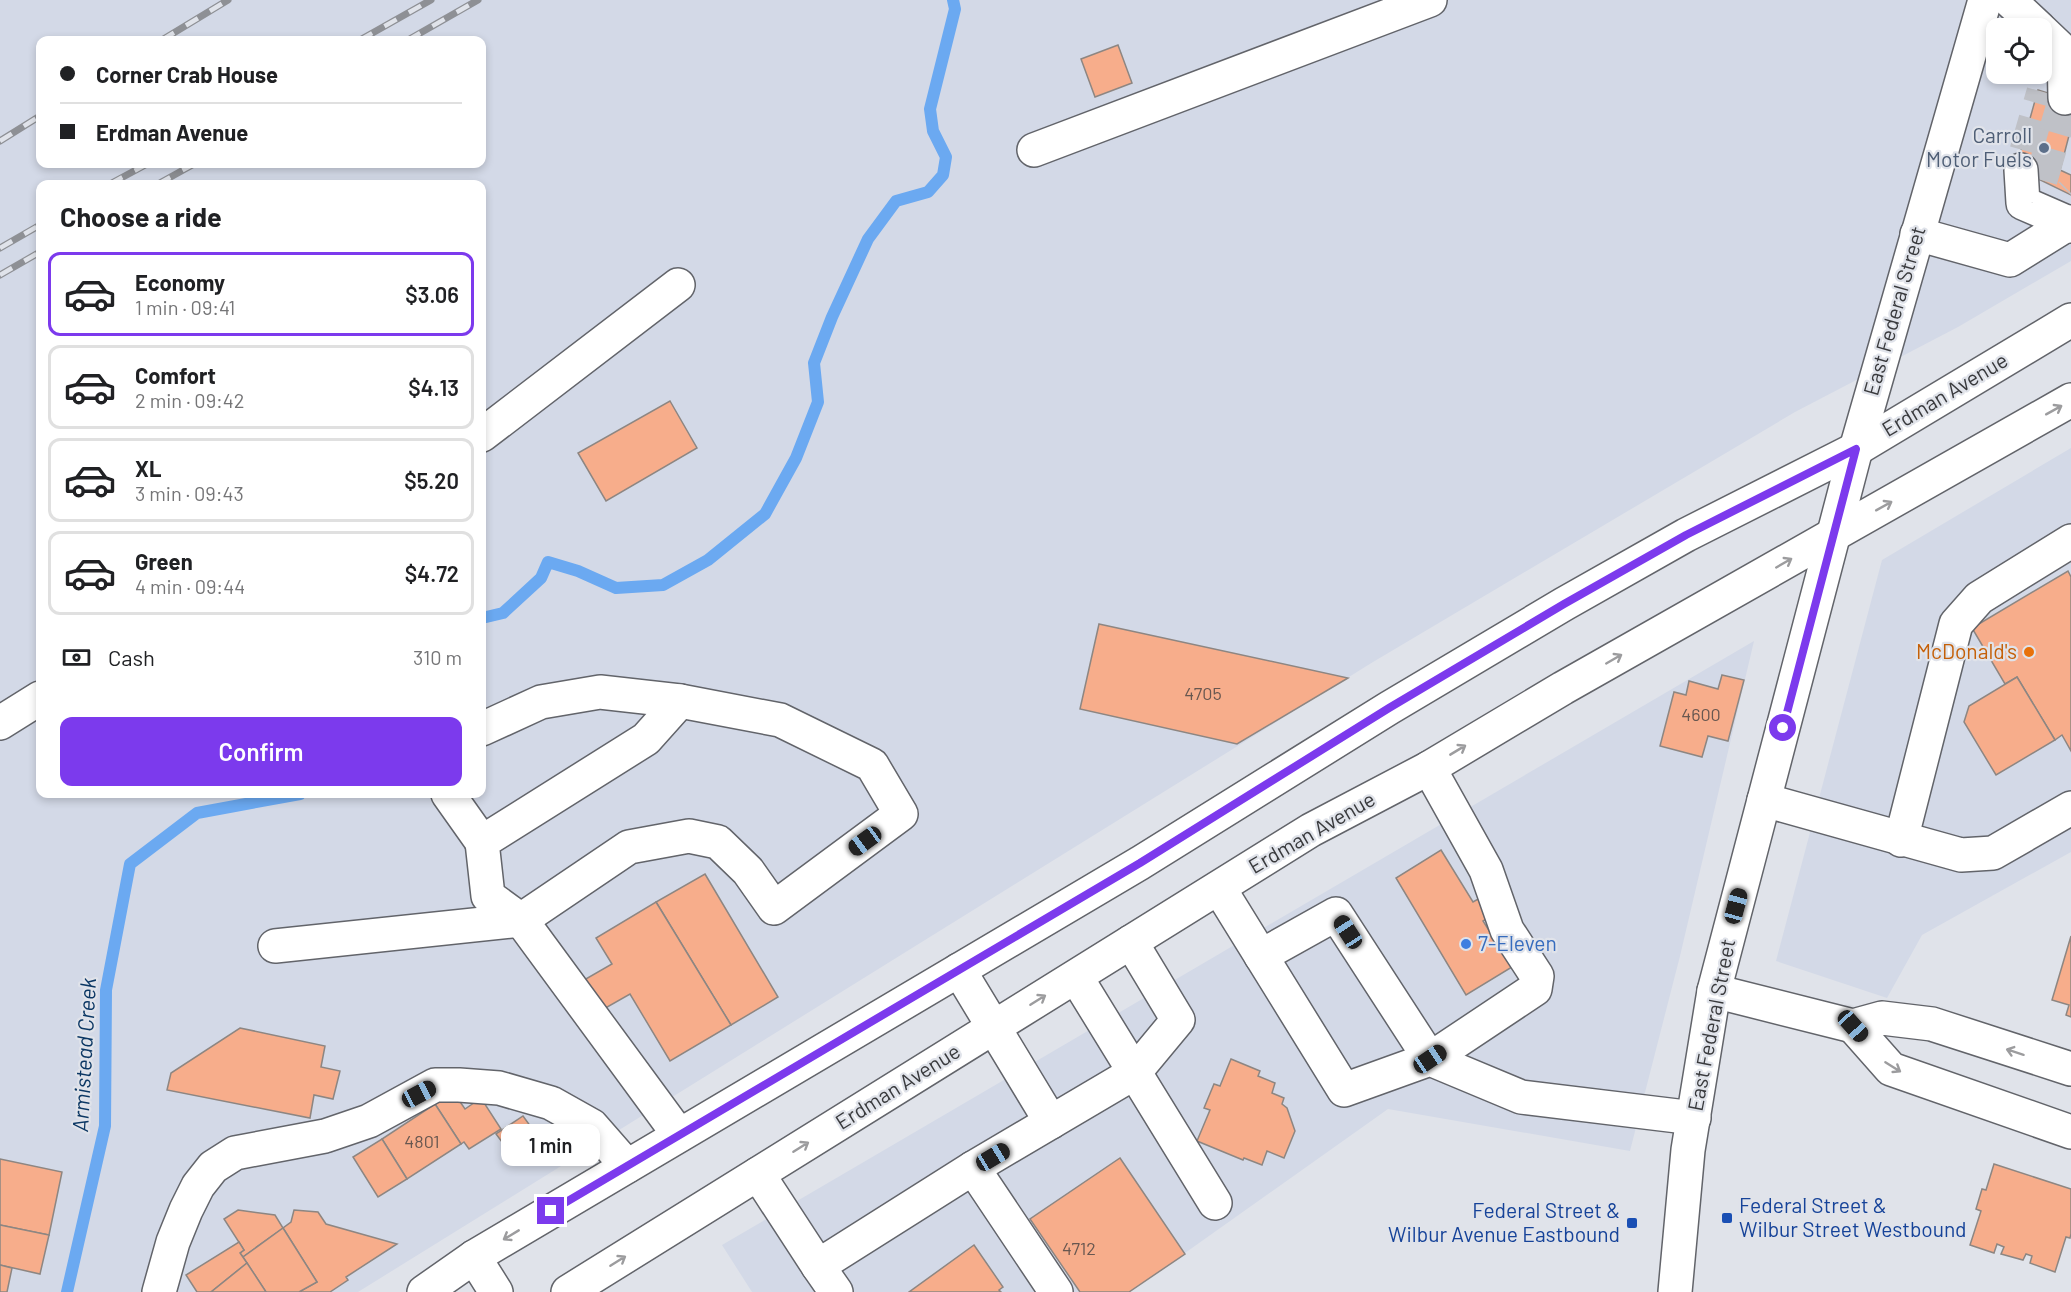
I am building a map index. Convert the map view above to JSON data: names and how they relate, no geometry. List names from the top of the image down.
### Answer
{
  "streets": {
    "main road": ["East Federal Street", "Erdman Avenue"]
  },
  "crossings": [
    ["East Federal Street", "Erdman Avenue"]
  ],
  "water": ["Armistead Creek"],
  "places": {
    "other": ["Carroll Motor Fuels", "McDonald's", "7-Eleven"],
    "transit": ["Federal Street & Wilbur Street Westbound", "Federal Street & Wilbur Avenue Eastbound"]
  },
  "house_numbers": [
    "4705",
    "4600",
    "4801",
    "4712"
  ],
  "page": {
    "banner": ["Corner Crab House", "Erdman Avenue"],
    "heading": "Choose a ride",
    "list": [
      {
        "name": "Economy",
        "note": "1 min · 09:41",
        "value": "$3.06"
      },
      {
        "name": "Comfort",
        "note": "2 min · 09:42",
        "value": "$4.13"
      },
      {
        "name": "XL",
        "note": "3 min · 09:43",
        "value": "$5.20"
      },
      {
        "name": "Green",
        "note": "4 min · 09:44",
        "value": "$4.72"
      }
    ],
    "pay": ["Cash", "310 m"],
    "buttons": "Confirm",
    "bubble": "1 min"
  }
}
